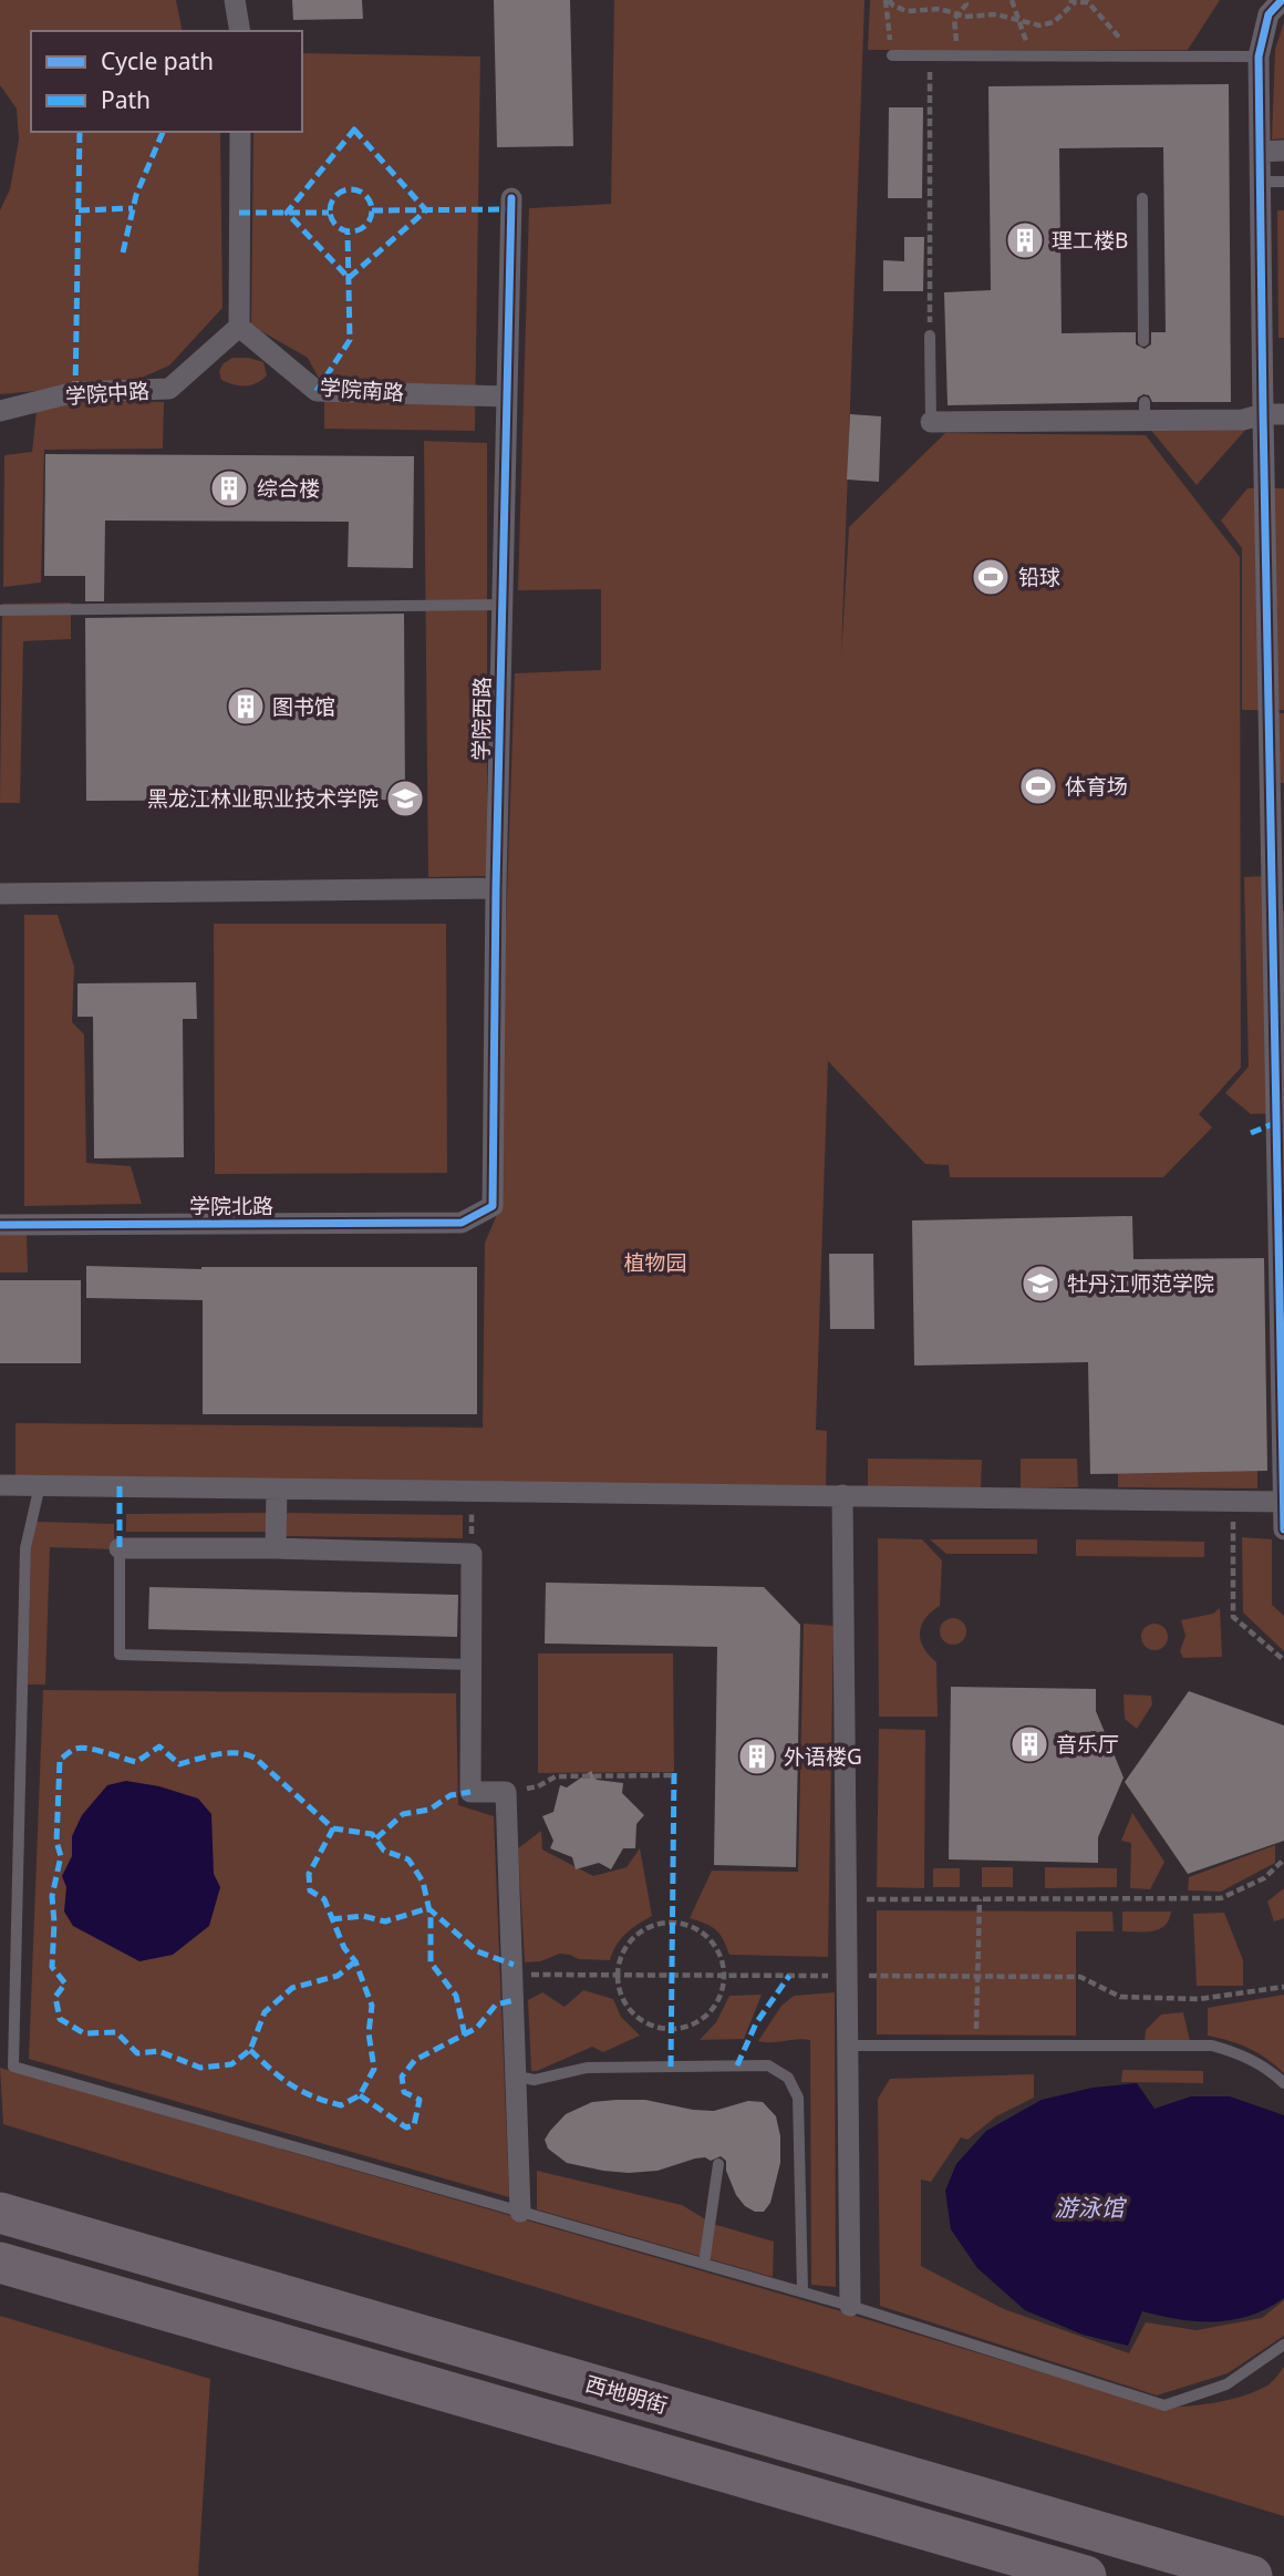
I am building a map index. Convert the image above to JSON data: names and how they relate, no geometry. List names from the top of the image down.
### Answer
{
  "streets": {
    "highway": ["西地明街"],
    "street": [
      "学院南路",
      "学院中路",
      "学院西路",
      "学院北路"
    ]
  },
  "crossings": [
    ["学院南路", "学院中路"],
    ["学院南路", "学院西路"],
    ["学院西路", "学院北路"]
  ],
  "water": ["游泳馆"],
  "parks": ["植物园"],
  "places": {
    "building": [
      "理工楼B",
      "综合楼",
      "图书馆",
      "音乐厅",
      "外语楼G"
    ],
    "sports": ["铅球", "体育场"],
    "school or university": ["黑龙江林业职业技术学院", "牡丹江师范学院"]
  },
  "legend": ["Cycle path", "Path"]
}
